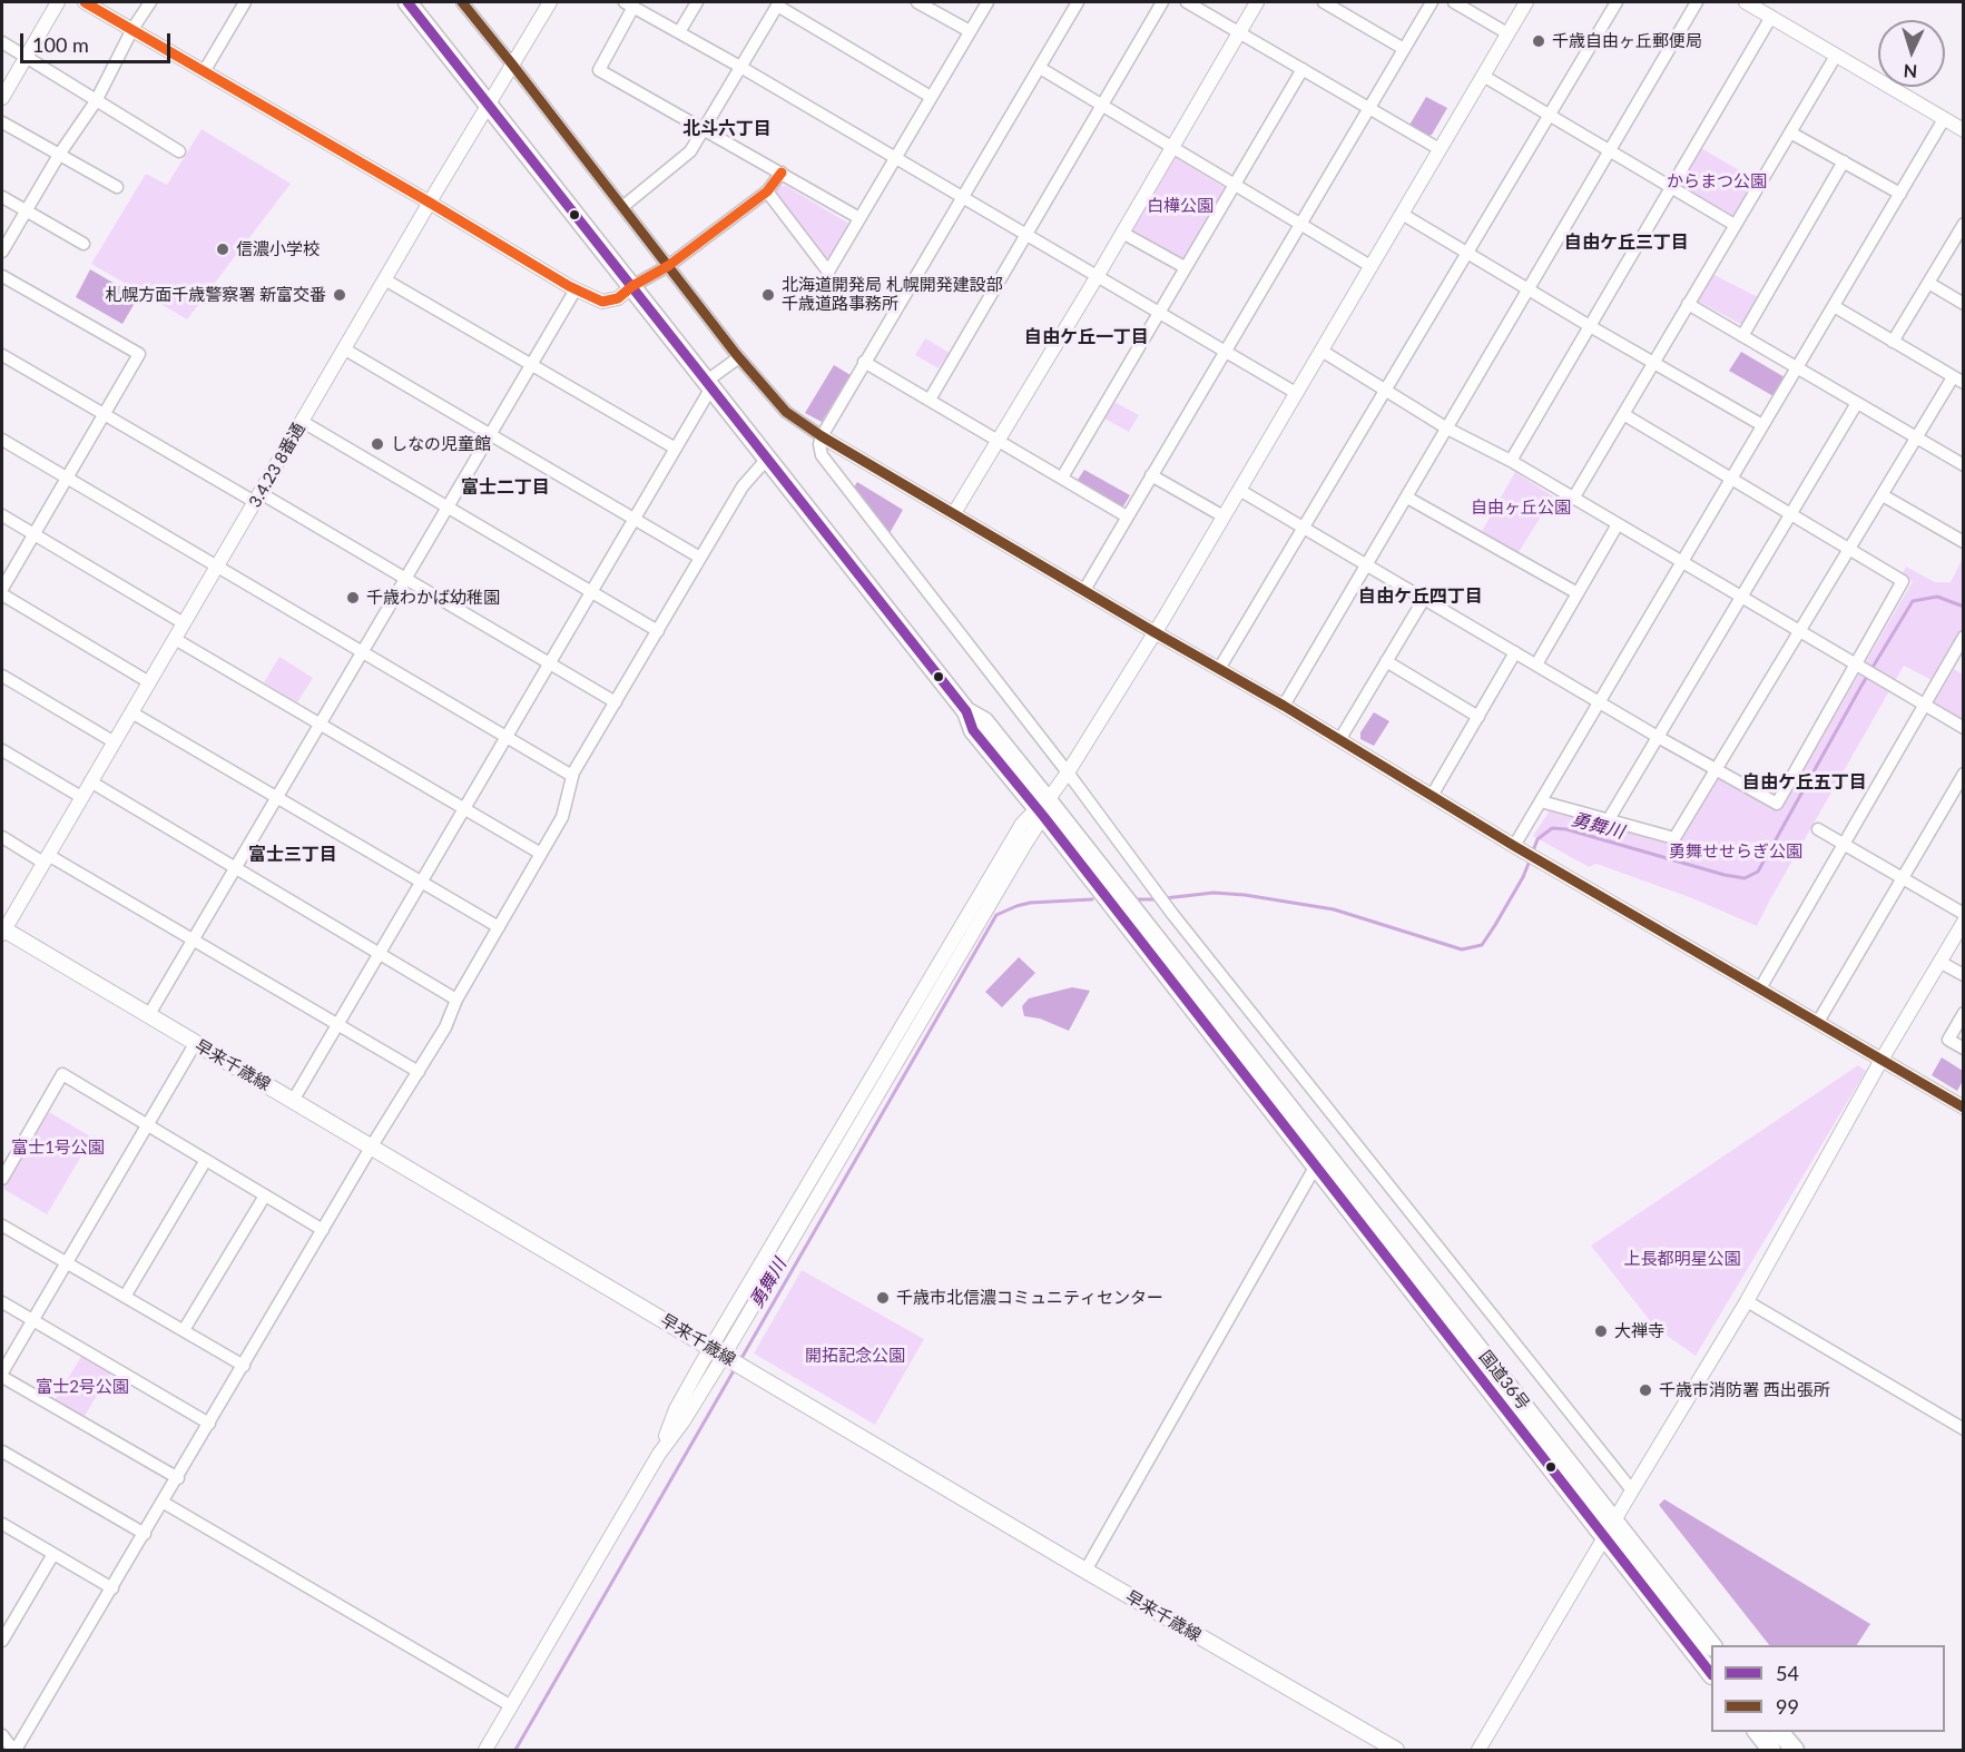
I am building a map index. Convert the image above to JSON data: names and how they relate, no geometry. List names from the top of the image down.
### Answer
{
  "streets": {
    "highway": ["国道36号"],
    "main road": ["早来千歳線"],
    "street": ["3.4.23 8番通"]
  },
  "crossings": [
    ["3.4.23 8番通", "早来千歳線"],
    ["3.4.23 8番通", "国道36号"]
  ],
  "districts": [
    "北斗六丁目",
    "自由ケ丘三丁目",
    "自由ケ丘一丁目",
    "富士二丁目",
    "自由ケ丘四丁目",
    "自由ケ丘五丁目",
    "富士三丁目"
  ],
  "water": ["勇舞川"],
  "parks": [
    "からまつ公園",
    "白樺公園",
    "自由ヶ丘公園",
    "勇舞せせらぎ公園",
    "富士1号公園",
    "上長都明星公園",
    "開拓記念公園",
    "富士2号公園"
  ],
  "places": [
    "千歳自由ヶ丘郵便局",
    "信濃小学校",
    "札幌方面千歳警察署 新富交番",
    "北海道開発局 札幌開発建設部 千歳道路事務所",
    "しなの児童館",
    "千歳わかば幼稚園",
    "千歳市北信濃コミュニティセンター",
    "大禅寺",
    "千歳市消防署 西出張所"
  ],
  "lines": ["transit line 54", "transit line 99"],
  "legend": ["54", "99"],
  "scale_bar": "100 m",
  "north": "bottom"
}
